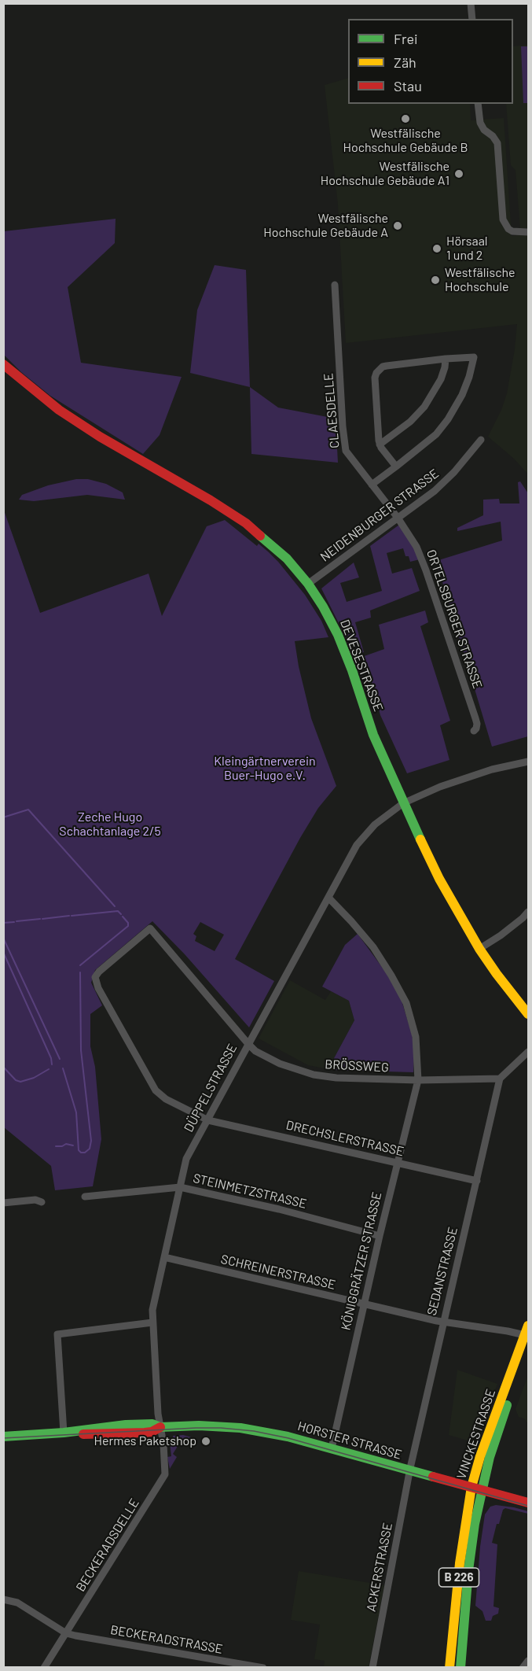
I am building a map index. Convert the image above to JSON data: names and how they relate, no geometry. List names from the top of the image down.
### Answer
{
  "streets": {
    "main road": [
      "DEVESESTRASSE",
      "VINCKESTRASSE",
      "HORSTER STRASSE",
      "B 226"
    ],
    "street": [
      "CLAESDELLE",
      "NEIDENBURGER STRASSE",
      "ORTELSBURGER STRASSE",
      "BRÖSSWEG",
      "DÜPPELSTRASSE",
      "DRECHSLERSTRASSE",
      "STEINMETZSTRASSE",
      "KÖNIGGRÄTZER STRASSE",
      "SEDANSTRASSE",
      "SCHREINERSTRASSE",
      "BECKERADSDELLE",
      "ACKERSTRASSE",
      "BECKERADSTRASSE"
    ]
  },
  "crossings": [
    ["CLAESDELLE", "NEIDENBURGER STRASSE"],
    ["CLAESDELLE", "ORTELSBURGER STRASSE"],
    ["NEIDENBURGER STRASSE", "ORTELSBURGER STRASSE"],
    ["NEIDENBURGER STRASSE", "DEVESESTRASSE"],
    ["DEVESESTRASSE", "DÜPPELSTRASSE"],
    ["BRÖSSWEG", "DÜPPELSTRASSE"],
    ["BRÖSSWEG", "DRECHSLERSTRASSE"],
    ["BRÖSSWEG", "KÖNIGGRÄTZER STRASSE"],
    ["BRÖSSWEG", "SEDANSTRASSE"],
    ["DÜPPELSTRASSE", "DRECHSLERSTRASSE"],
    ["DÜPPELSTRASSE", "STEINMETZSTRASSE"],
    ["DÜPPELSTRASSE", "KÖNIGGRÄTZER STRASSE"],
    ["DÜPPELSTRASSE", "SCHREINERSTRASSE"],
    ["DÜPPELSTRASSE", "HORSTER STRASSE"],
    ["DÜPPELSTRASSE", "BECKERADSDELLE"],
    ["DRECHSLERSTRASSE", "KÖNIGGRÄTZER STRASSE"],
    ["DRECHSLERSTRASSE", "SEDANSTRASSE"],
    ["STEINMETZSTRASSE", "KÖNIGGRÄTZER STRASSE"],
    ["KÖNIGGRÄTZER STRASSE", "SCHREINERSTRASSE"],
    ["KÖNIGGRÄTZER STRASSE", "HORSTER STRASSE"],
    ["SEDANSTRASSE", "SCHREINERSTRASSE"],
    ["SEDANSTRASSE", "HORSTER STRASSE"],
    ["SEDANSTRASSE", "ACKERSTRASSE"],
    ["SCHREINERSTRASSE", "VINCKESTRASSE"],
    ["VINCKESTRASSE", "HORSTER STRASSE"],
    ["HORSTER STRASSE", "BECKERADSDELLE"],
    ["HORSTER STRASSE", "ACKERSTRASSE"],
    ["BECKERADSDELLE", "BECKERADSTRASSE"]
  ],
  "parks": ["Kleingärtnerverein Buer-Hugo e.V.", "Zeche Hugo Schachtanlage 2/5"],
  "places": [
    "Westfälische Hochschule Gebäude B",
    "Westfälische Hochschule Gebäude A1",
    "Westfälische Hochschule Gebäude A",
    "Hörsaal 1 und 2",
    "Westfälische Hochschule",
    "Hermes Paketshop"
  ],
  "legend": ["Frei", "Zäh", "Stau"]
}
